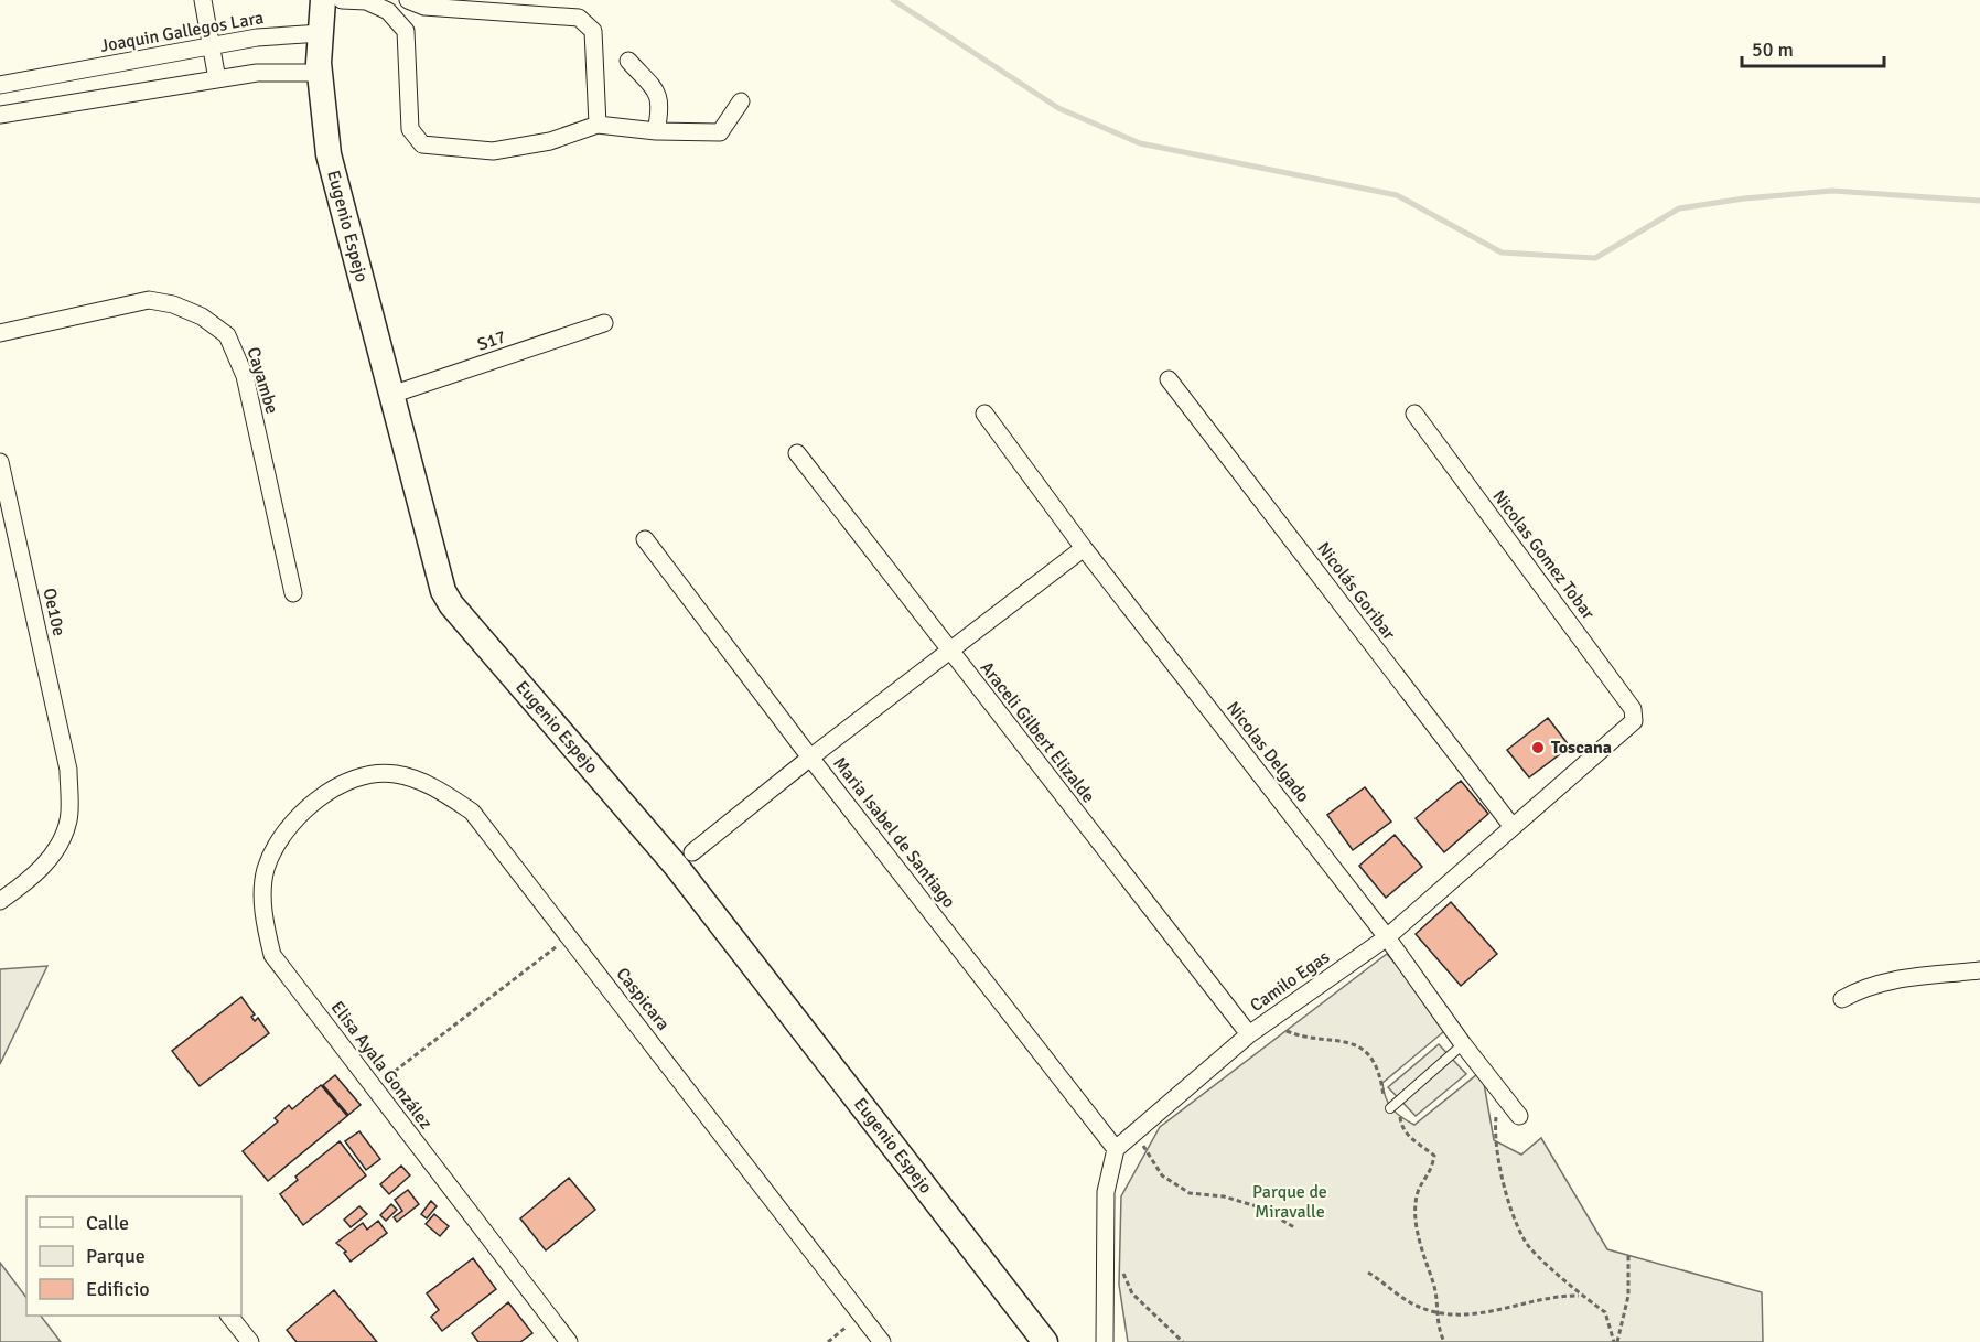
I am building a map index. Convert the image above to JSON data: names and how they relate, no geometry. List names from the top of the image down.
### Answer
{
  "streets": {
    "street": [
      "Joaquin Gallegos Lara",
      "Eugenio Espejo",
      "S17",
      "Cayambe",
      "Nicolas Gomez Tobar",
      "Nicolás Goribar",
      "Oe10e",
      "Araceli Gilbert Elizalde",
      "Nicolas Delgado",
      "Maria Isabel de Santiago",
      "Camilo Egas",
      "Caspicara",
      "Elisa Ayala González"
    ]
  },
  "crossings": [
    ["Joaquin Gallegos Lara", "Eugenio Espejo"],
    ["Eugenio Espejo", "S17"],
    ["Nicolas Gomez Tobar", "Camilo Egas"],
    ["Nicolás Goribar", "Camilo Egas"],
    ["Araceli Gilbert Elizalde", "Camilo Egas"],
    ["Nicolas Delgado", "Camilo Egas"],
    ["Maria Isabel de Santiago", "Camilo Egas"],
    ["Caspicara", "Elisa Ayala González"]
  ],
  "parks": ["Parque de Miravalle"],
  "places": ["Toscana"],
  "legend": ["Calle", "Parque", "Edificio"],
  "scale_bar": "50 m"
}
